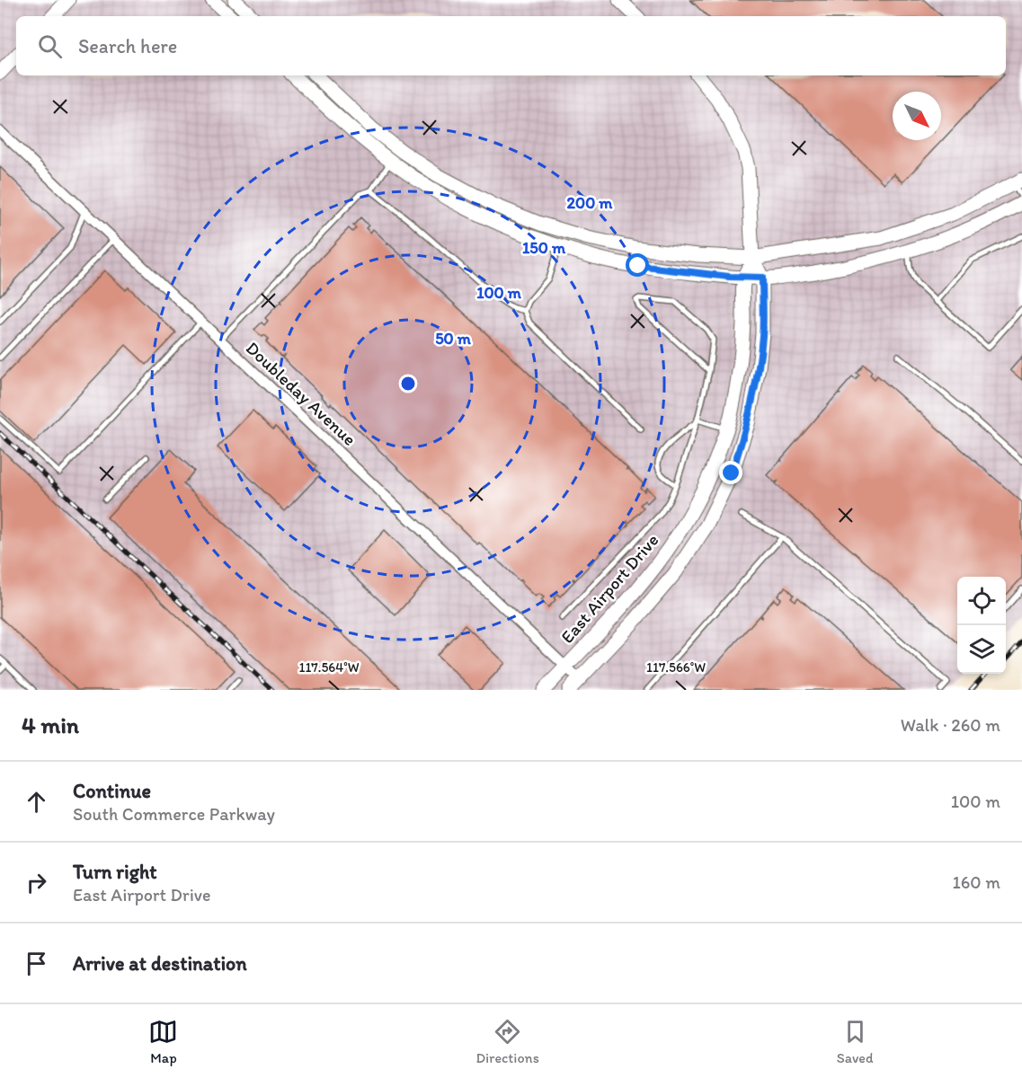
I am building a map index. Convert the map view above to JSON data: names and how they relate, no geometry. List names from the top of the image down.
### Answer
{
  "streets": {
    "main road": ["East Airport Drive"],
    "street": ["Doubleday Avenue"]
  },
  "crossings": [
    ["Doubleday Avenue", "East Airport Drive"]
  ],
  "north": "bottom right",
  "page": {
    "search": "Search here",
    "heading": ["4 min", "Walk · 260 m"],
    "list": [
      ["Continue", "South Commerce Parkway", "100 m"],
      ["Turn right", "East Airport Drive", "160 m"],
      "Arrive at destination"
    ],
    "nav": ["Map", "Directions", "Saved"]
  },
  "coordinates": ["117.564°W", "117.566°W"],
  "rings": [
    "200 m",
    "150 m",
    "100 m",
    "50 m"
  ]
}
